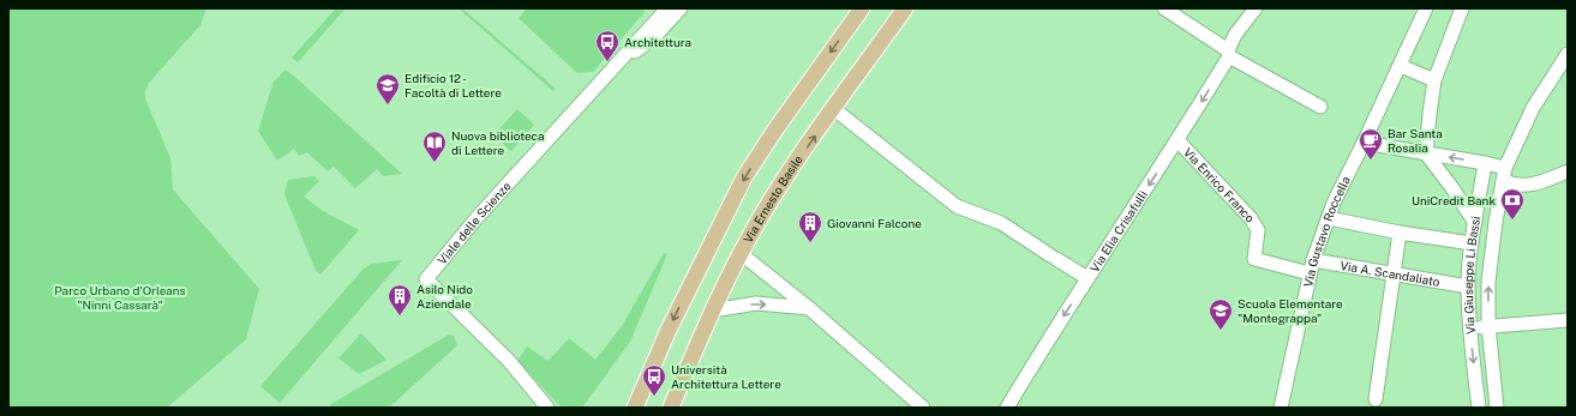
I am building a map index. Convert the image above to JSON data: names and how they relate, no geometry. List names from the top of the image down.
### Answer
{
  "streets": {
    "main road": ["Via Ernesto Basile"],
    "street": [
      "Via Enrico Franco",
      "Viale delle Scienze",
      "Via Elia Crisafulli",
      "Via Gustavo Roccella",
      "Via A. Scandaliato",
      "Via Giuseppe Li Bassi"
    ]
  },
  "crossings": [
    ["Via Enrico Franco", "Via Elia Crisafulli"],
    ["Via Enrico Franco", "Via Gustavo Roccella"],
    ["Via Enrico Franco", "Via A. Scandaliato"],
    ["Via Gustavo Roccella", "Via A. Scandaliato"],
    ["Via A. Scandaliato", "Via Giuseppe Li Bassi"]
  ],
  "one_way": ["Via Elia Crisafulli"],
  "parks": ["Parco Urbano d'Orleans \"Ninni Cassarà\""],
  "places": {
    "bus stop": ["Architettura", "Università Architettura Lettere"],
    "school or university": ["Edificio 12 - Facoltà di Lettere", "Scuola Elementare \"Montegrappa\""],
    "cafe": ["Bar Santa Rosalia"],
    "library": ["Nuova biblioteca di Lettere"],
    "bank": ["UniCredit Bank"],
    "building": ["Giovanni Falcone", "Asilo Nido Aziendale"]
  }
}
